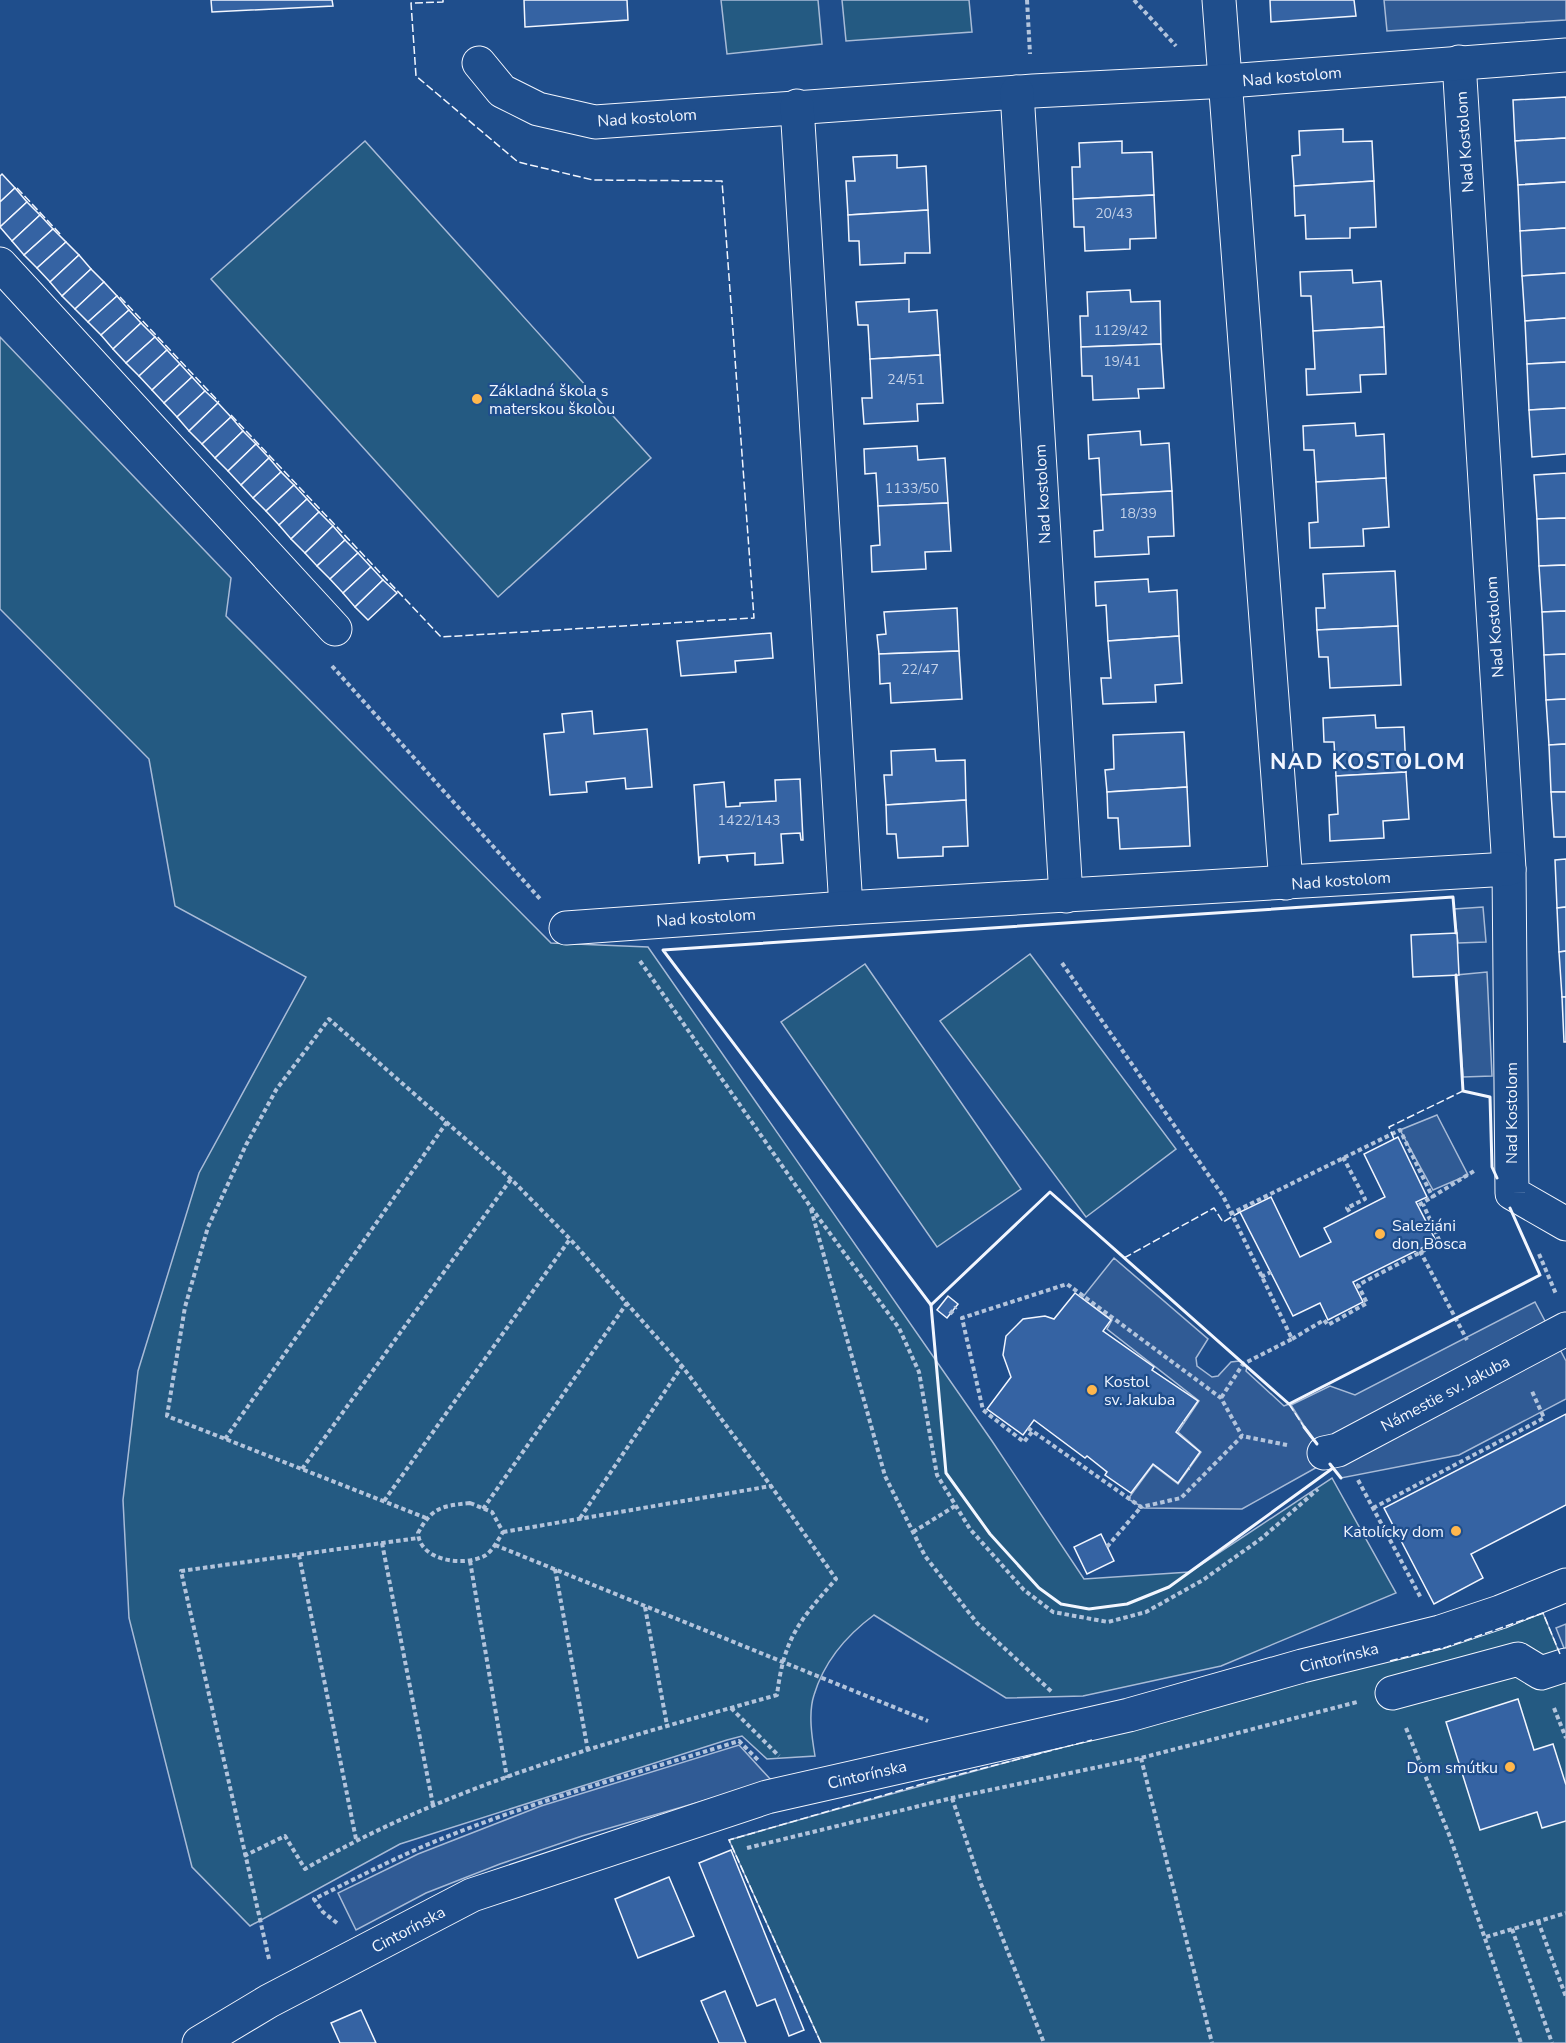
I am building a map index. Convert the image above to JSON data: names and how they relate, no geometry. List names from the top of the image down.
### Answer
{
  "streets": {
    "street": [
      "Nad kostolom",
      "Nad Kostolom",
      "Námestie sv. Jakuba",
      "Cintorínska"
    ]
  },
  "crossings": [
    ["Nad kostolom", "Nad Kostolom"]
  ],
  "districts": ["NAD KOSTOLOM"],
  "places": [
    "Základná škola s materskou školou",
    "Saleziáni don Bosca",
    "Kostol sv. Jakuba",
    "Katolícky dom",
    "Dom smútku"
  ],
  "house_numbers": [
    "20/43",
    "1129/42",
    "19/41",
    "24/51",
    "1133/50",
    "18/39",
    "22/47",
    "1422/143"
  ]
}
